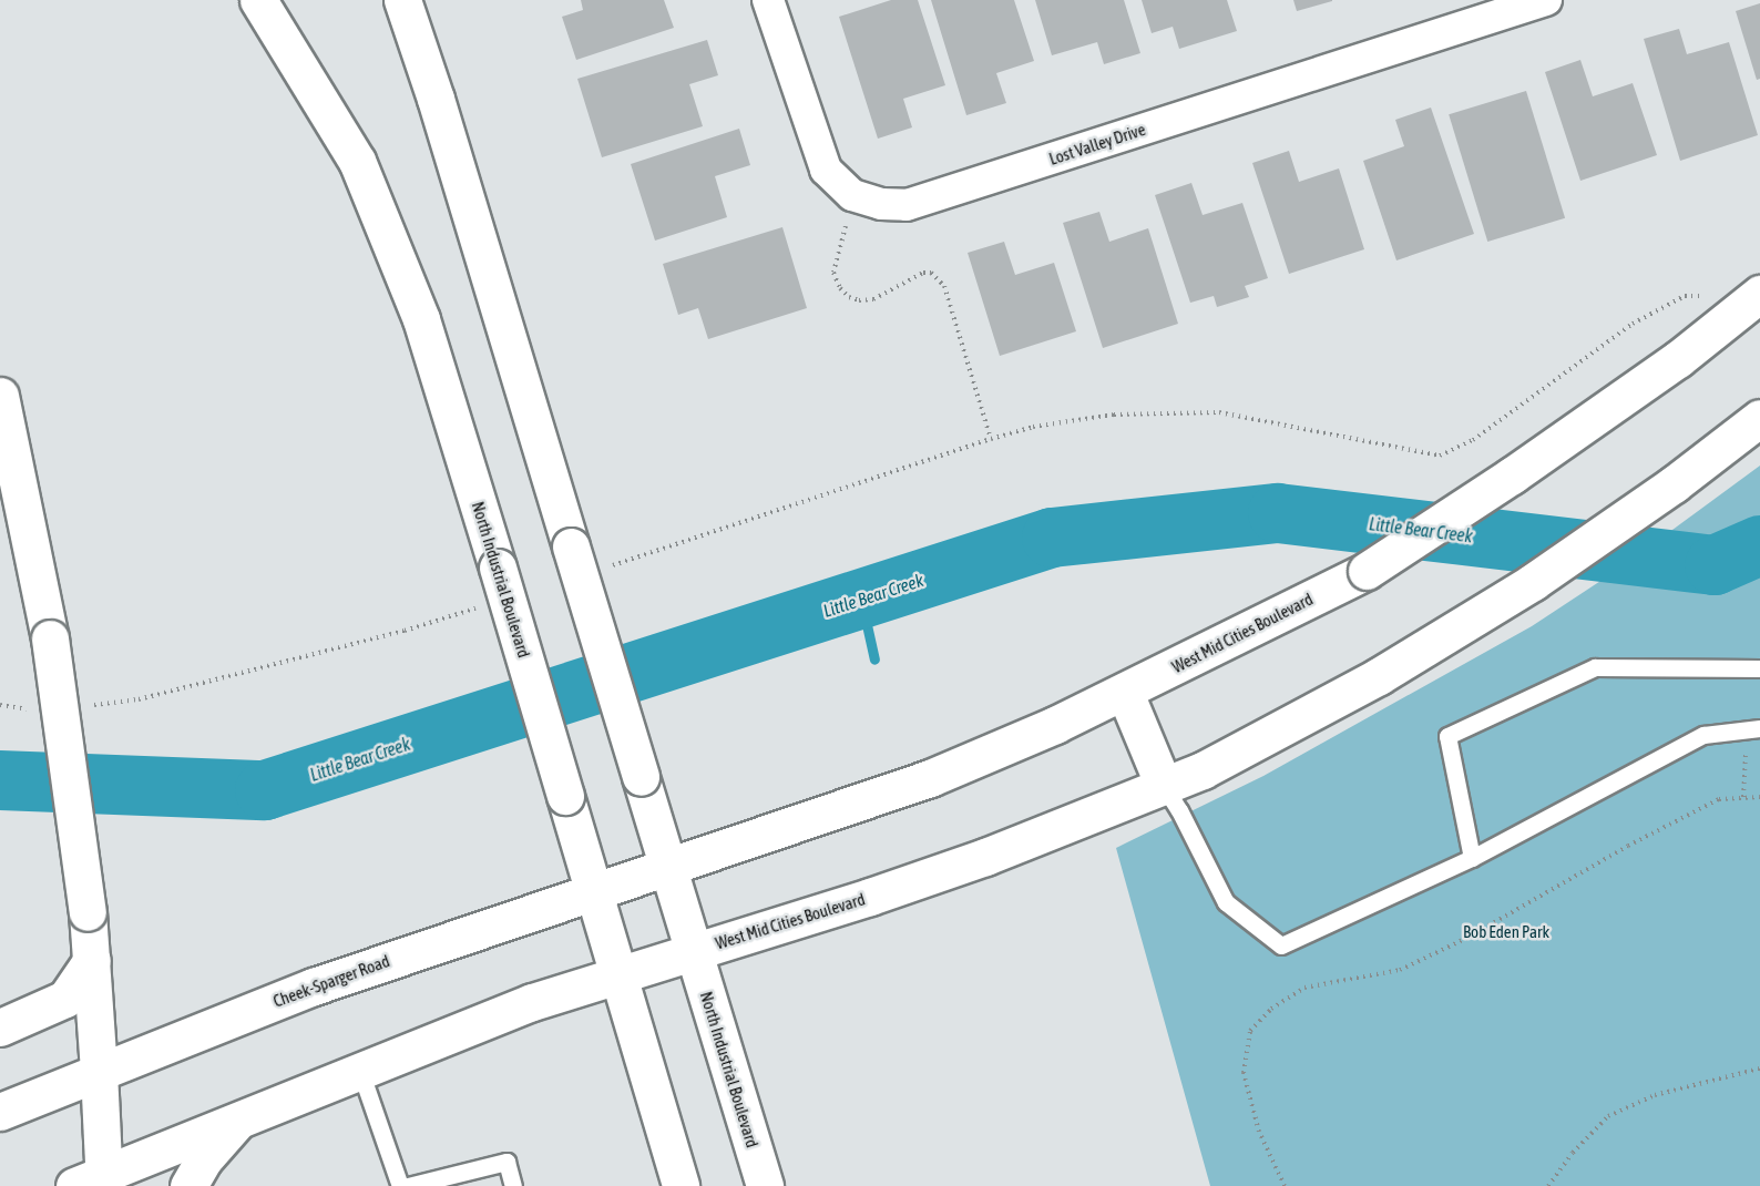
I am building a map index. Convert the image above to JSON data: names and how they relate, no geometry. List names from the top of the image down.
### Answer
{
  "streets": {
    "main road": ["North Industrial Boulevard", "West Mid Cities Boulevard", "Cheek-Sparger Road"],
    "street": ["Lost Valley Drive"]
  },
  "crossings": [
    ["North Industrial Boulevard", "West Mid Cities Boulevard"],
    ["North Industrial Boulevard", "Cheek-Sparger Road"],
    ["West Mid Cities Boulevard", "Cheek-Sparger Road"]
  ],
  "water": ["Little Bear Creek"],
  "parks": ["Bob Eden Park"]
}
